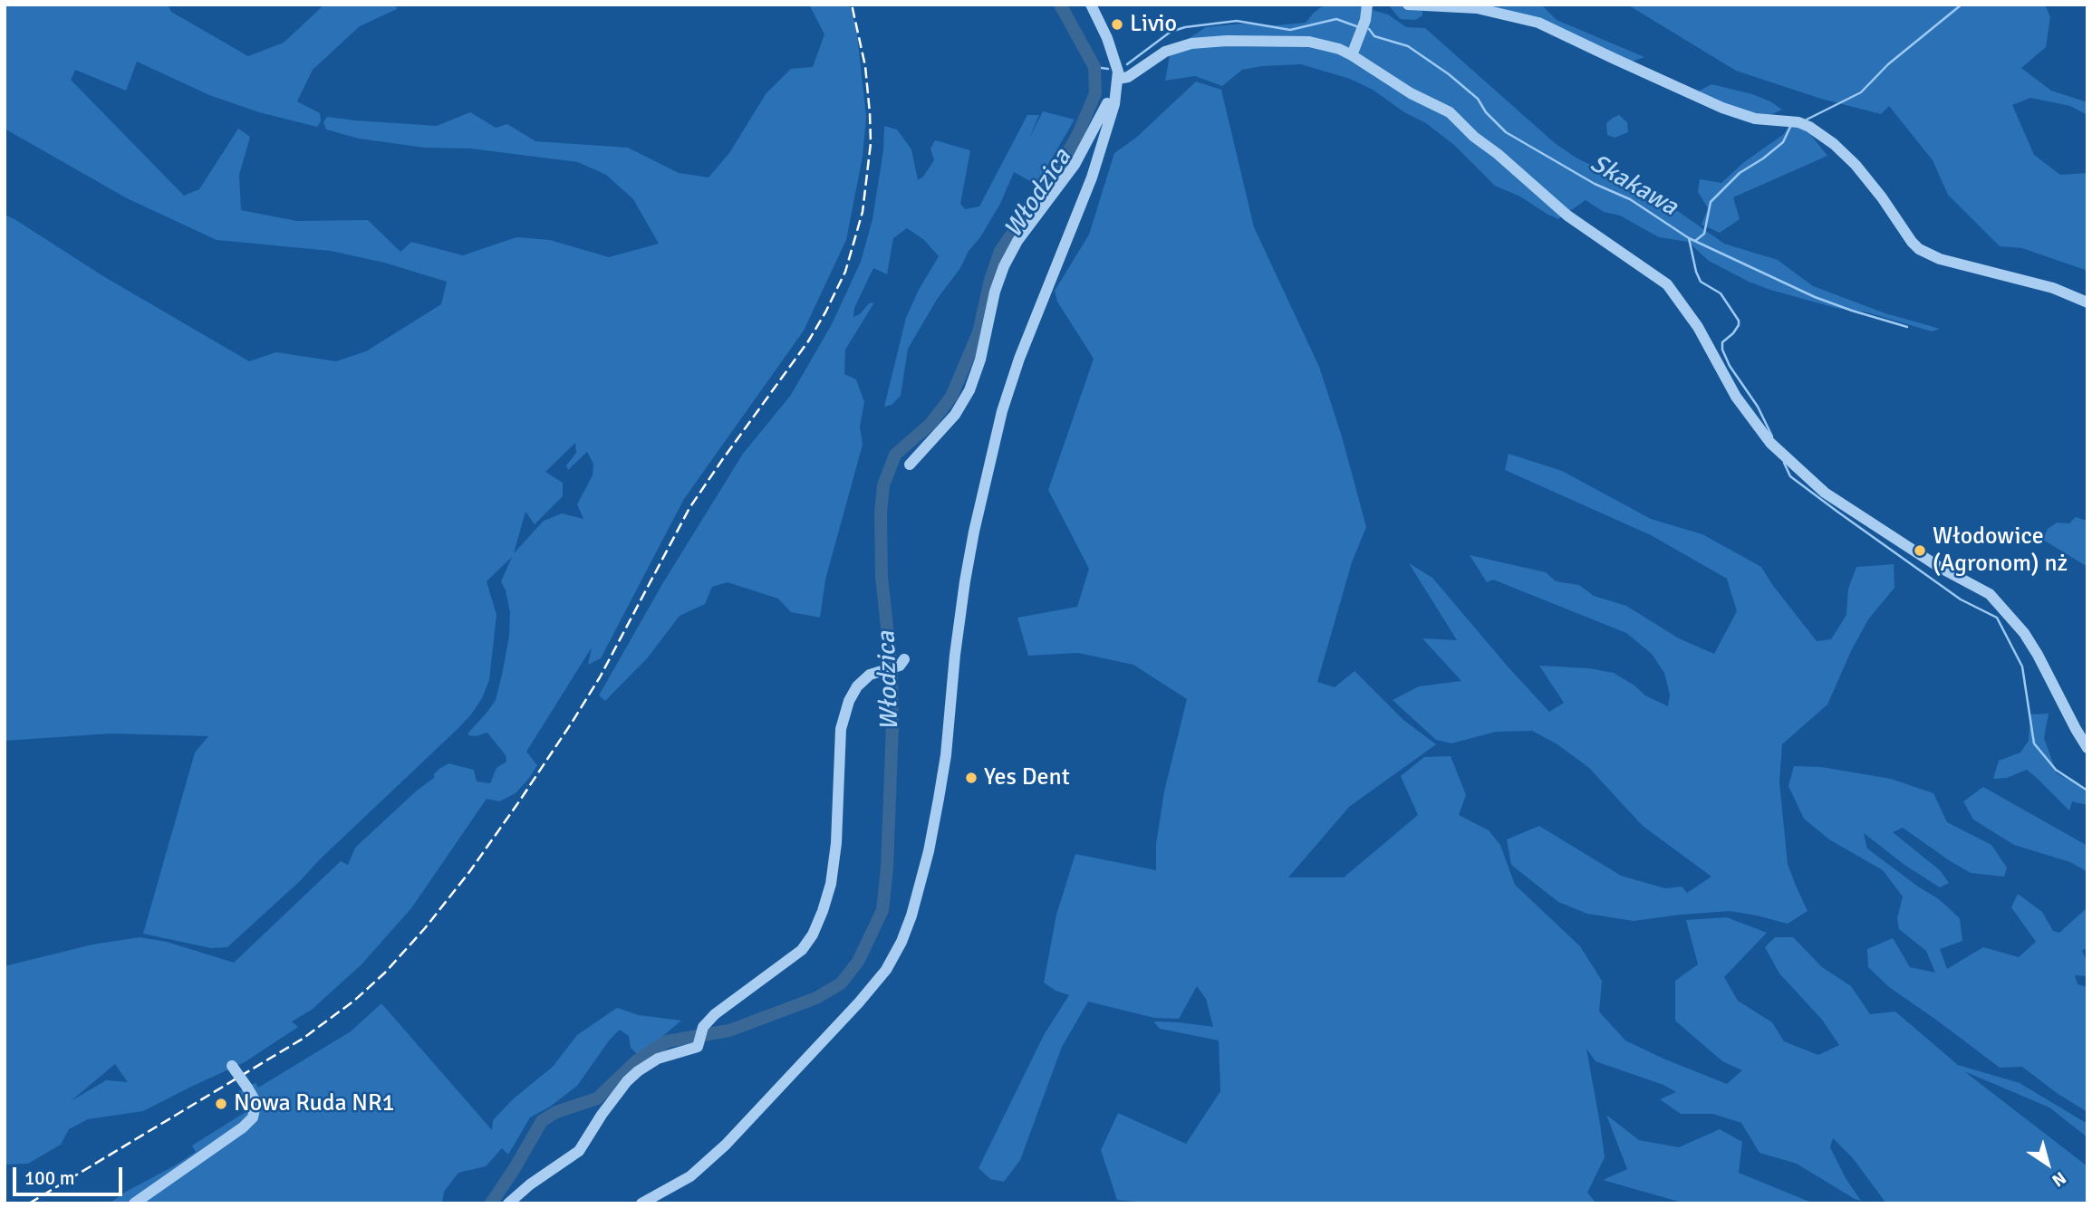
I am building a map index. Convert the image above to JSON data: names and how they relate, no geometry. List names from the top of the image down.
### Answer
{
  "water": ["Skakawa", "Włodzica"],
  "places": [
    "Livio",
    "Włodowice (Agronom) nż",
    "Yes Dent",
    "Nowa Ruda NR1"
  ],
  "scale_bar": "100 m",
  "north": "bottom right"
}
